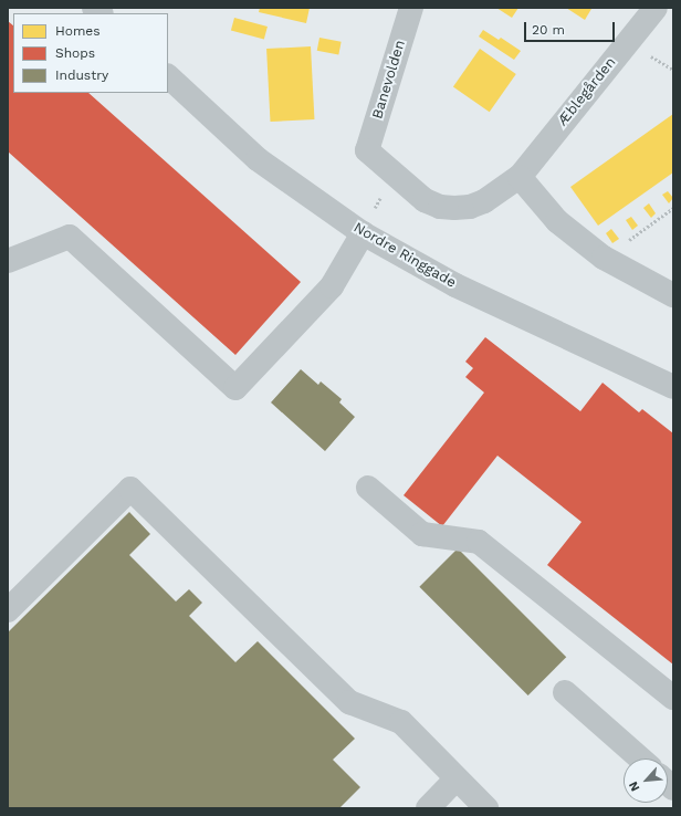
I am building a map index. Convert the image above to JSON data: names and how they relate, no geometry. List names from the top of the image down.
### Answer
{
  "streets": {
    "street": ["Banevolden", "Æblegården", "Nordre Ringgade"]
  },
  "crossings": [
    ["Banevolden", "Æblegården"]
  ],
  "legend": ["Homes", "Shops", "Industry"],
  "scale_bar": "20 m",
  "north": "bottom left"
}
